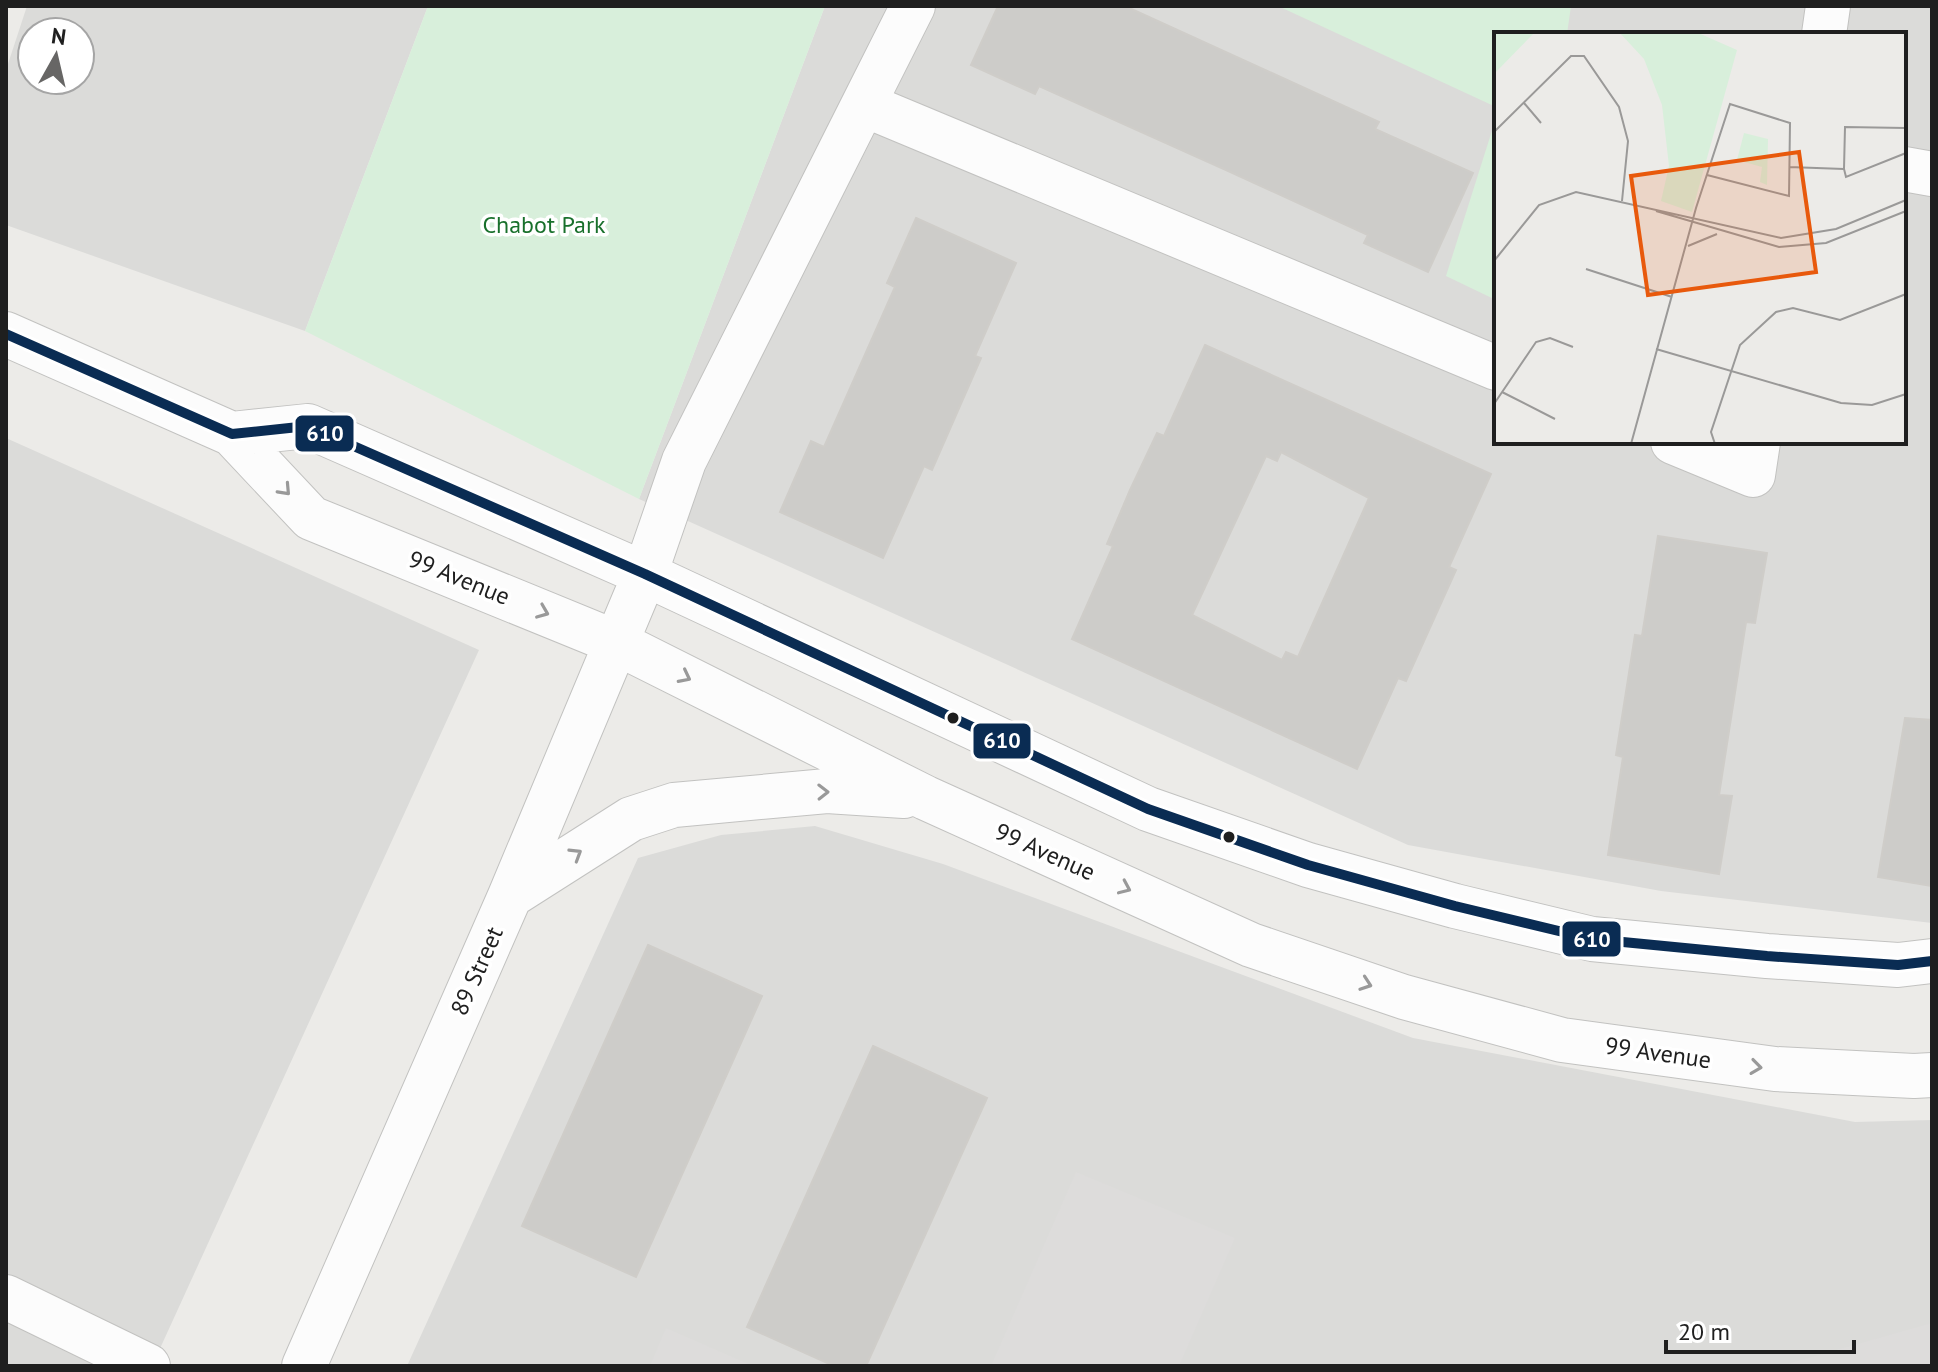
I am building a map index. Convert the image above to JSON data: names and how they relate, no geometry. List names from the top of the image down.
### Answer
{
  "streets": {
    "street": ["99 Avenue", "89 Street"]
  },
  "crossings": [
    ["99 Avenue", "89 Street"]
  ],
  "parks": ["Chabot Park"],
  "lines": ["transit line 610"],
  "scale_bar": "20 m",
  "north": "top"
}
